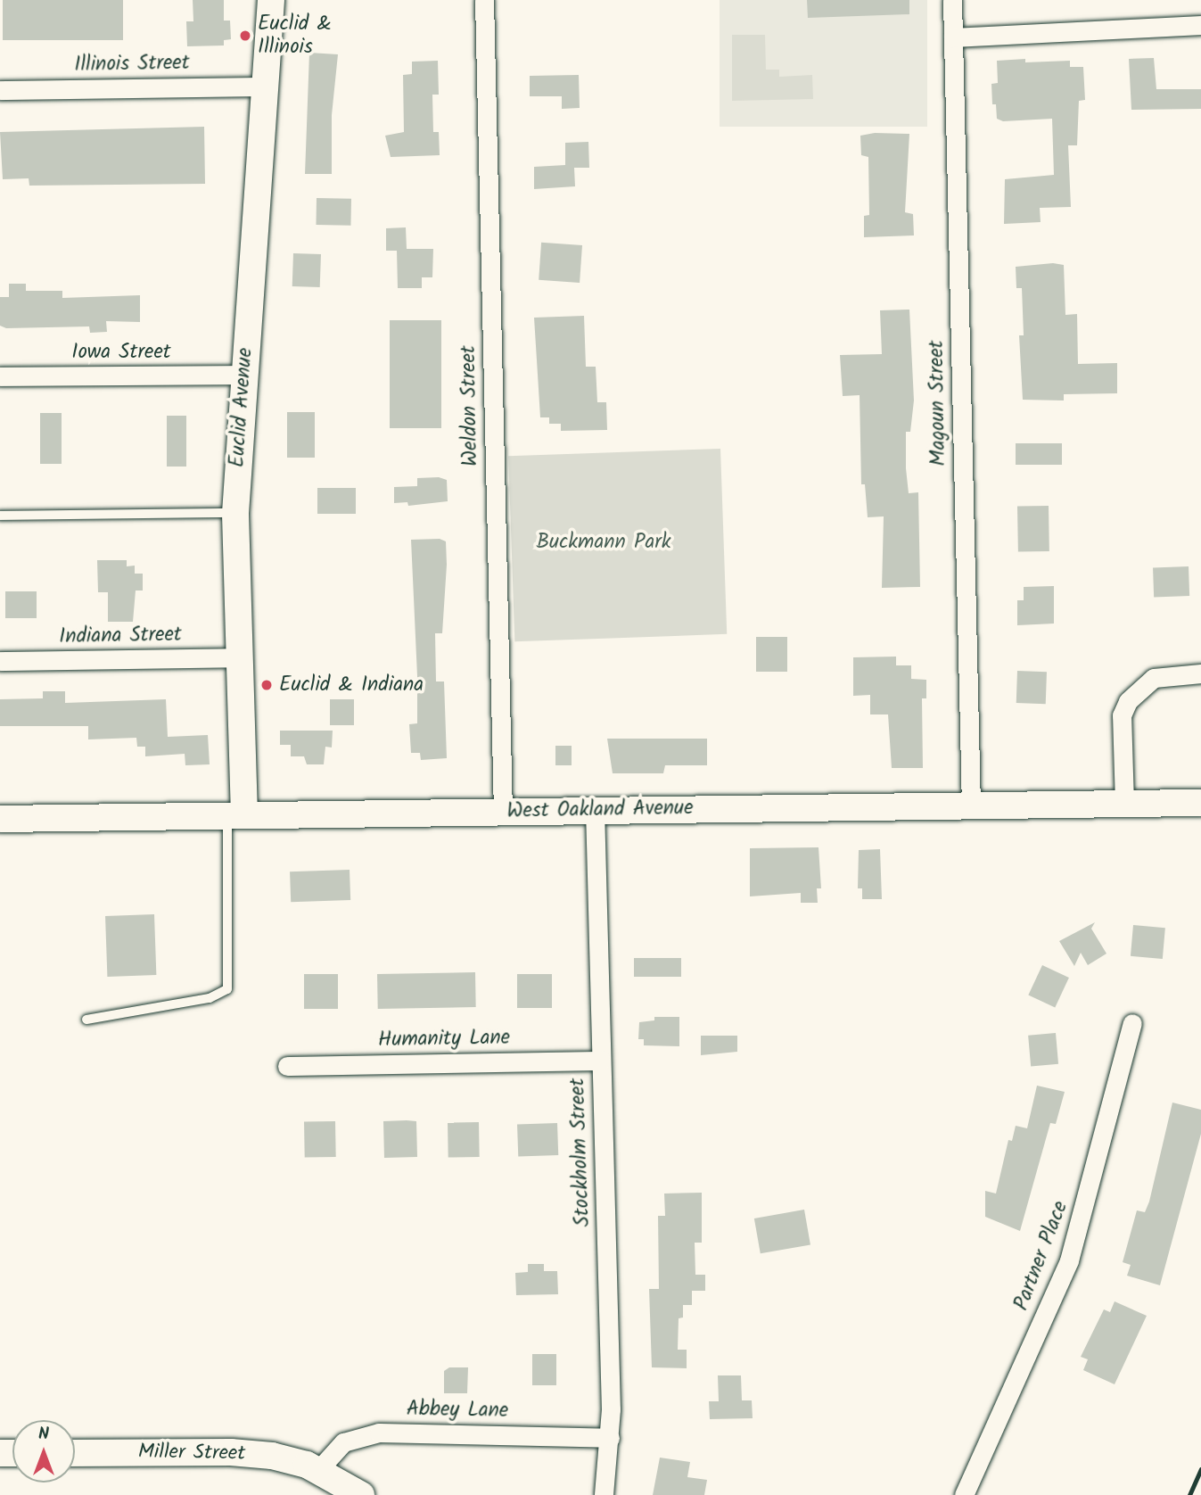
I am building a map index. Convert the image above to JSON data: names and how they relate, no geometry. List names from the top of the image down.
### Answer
{
  "streets": {
    "main road": ["Euclid Avenue", "West Oakland Avenue", "Miller Street"],
    "street": [
      "Illinois Street",
      "Iowa Street",
      "Magoun Street",
      "Weldon Street",
      "Indiana Street",
      "Humanity Lane",
      "Stockholm Street",
      "Partner Place",
      "Abbey Lane"
    ]
  },
  "crossings": [
    ["Illinois Street", "Euclid Avenue"],
    ["Iowa Street", "Euclid Avenue"],
    ["Magoun Street", "West Oakland Avenue"],
    ["Weldon Street", "West Oakland Avenue"],
    ["Euclid Avenue", "Indiana Street"],
    ["Euclid Avenue", "West Oakland Avenue"],
    ["West Oakland Avenue", "Stockholm Street"],
    ["Humanity Lane", "Stockholm Street"],
    ["Stockholm Street", "Abbey Lane"],
    ["Abbey Lane", "Miller Street"]
  ],
  "parks": ["Buckmann Park"],
  "places": ["Euclid & Illinois", "Euclid & Indiana"],
  "north": "top"
}
